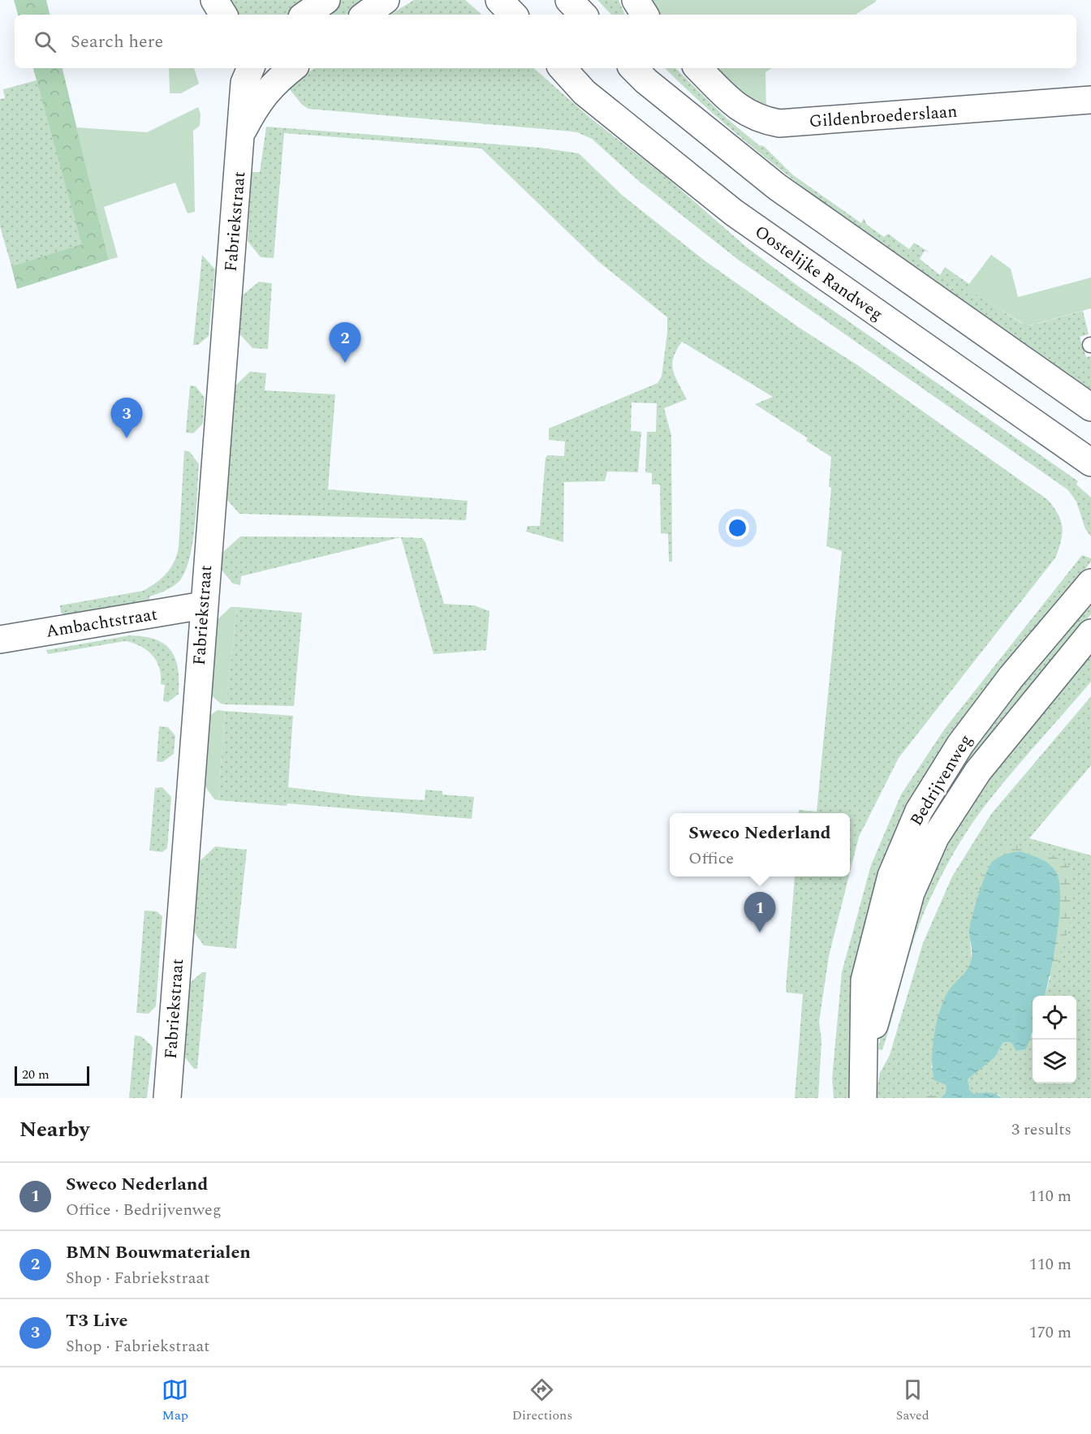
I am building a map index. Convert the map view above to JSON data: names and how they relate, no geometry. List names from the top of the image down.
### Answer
{
  "streets": {
    "main road": [
      "Gildenbroederslaan",
      "Fabriekstraat",
      "Oostelijke Randweg",
      "Ambachtstraat",
      "Bedrijvenweg"
    ]
  },
  "crossings": [
    ["Fabriekstraat", "Ambachtstraat"]
  ],
  "scale_bar": "20 m",
  "page": {
    "search": "Search here",
    "pins": ["2", "3", "1"],
    "popup": ["Sweco Nederland", "Office"],
    "scale": "20 m",
    "heading": ["Nearby", "3 results"],
    "list": [
      {
        "mark": "1",
        "name": "Sweco Nederland",
        "note": "Office · Bedrijvenweg",
        "value": "110 m"
      },
      {
        "mark": "2",
        "name": "BMN Bouwmaterialen",
        "note": "Shop · Fabriekstraat",
        "value": "110 m"
      },
      {
        "mark": "3",
        "name": "T3 Live",
        "note": "Shop · Fabriekstraat",
        "value": "170 m"
      }
    ],
    "nav": ["Map", "Directions", "Saved"]
  }
}
